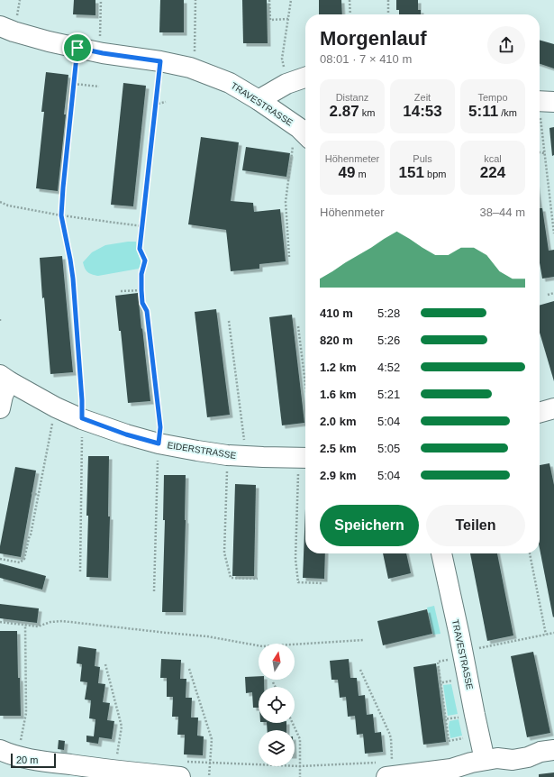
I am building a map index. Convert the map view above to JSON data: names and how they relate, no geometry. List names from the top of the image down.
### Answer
{
  "streets": {
    "street": ["TRAVESTRASSE", "EIDERSTRASSE"]
  },
  "scale_bar": "20 m",
  "north": "top",
  "page": {
    "heading": ["Morgenlauf", "08:01 · 7 × 410 m"],
    "stats": [
      ["Distanz", "2.87 km"],
      ["Zeit", "14:53"],
      ["Tempo", "5:11 /km"],
      ["Höhenmeter", "49 m"],
      ["Puls", "151 bpm"],
      ["kcal", "224"]
    ],
    "chart": ["Höhenmeter", "38–44 m"],
    "list": [
      {
        "name": "410 m",
        "note": "5:28"
      },
      {
        "name": "820 m",
        "note": "5:26"
      },
      {
        "name": "1.2 km",
        "note": "4:52"
      },
      {
        "name": "1.6 km",
        "note": "5:21"
      },
      {
        "name": "2.0 km",
        "note": "5:04"
      },
      {
        "name": "2.5 km",
        "note": "5:05"
      },
      {
        "name": "2.9 km",
        "note": "5:04"
      }
    ],
    "buttons": ["Speichern", "Teilen"],
    "scale": "20 m"
  }
}
